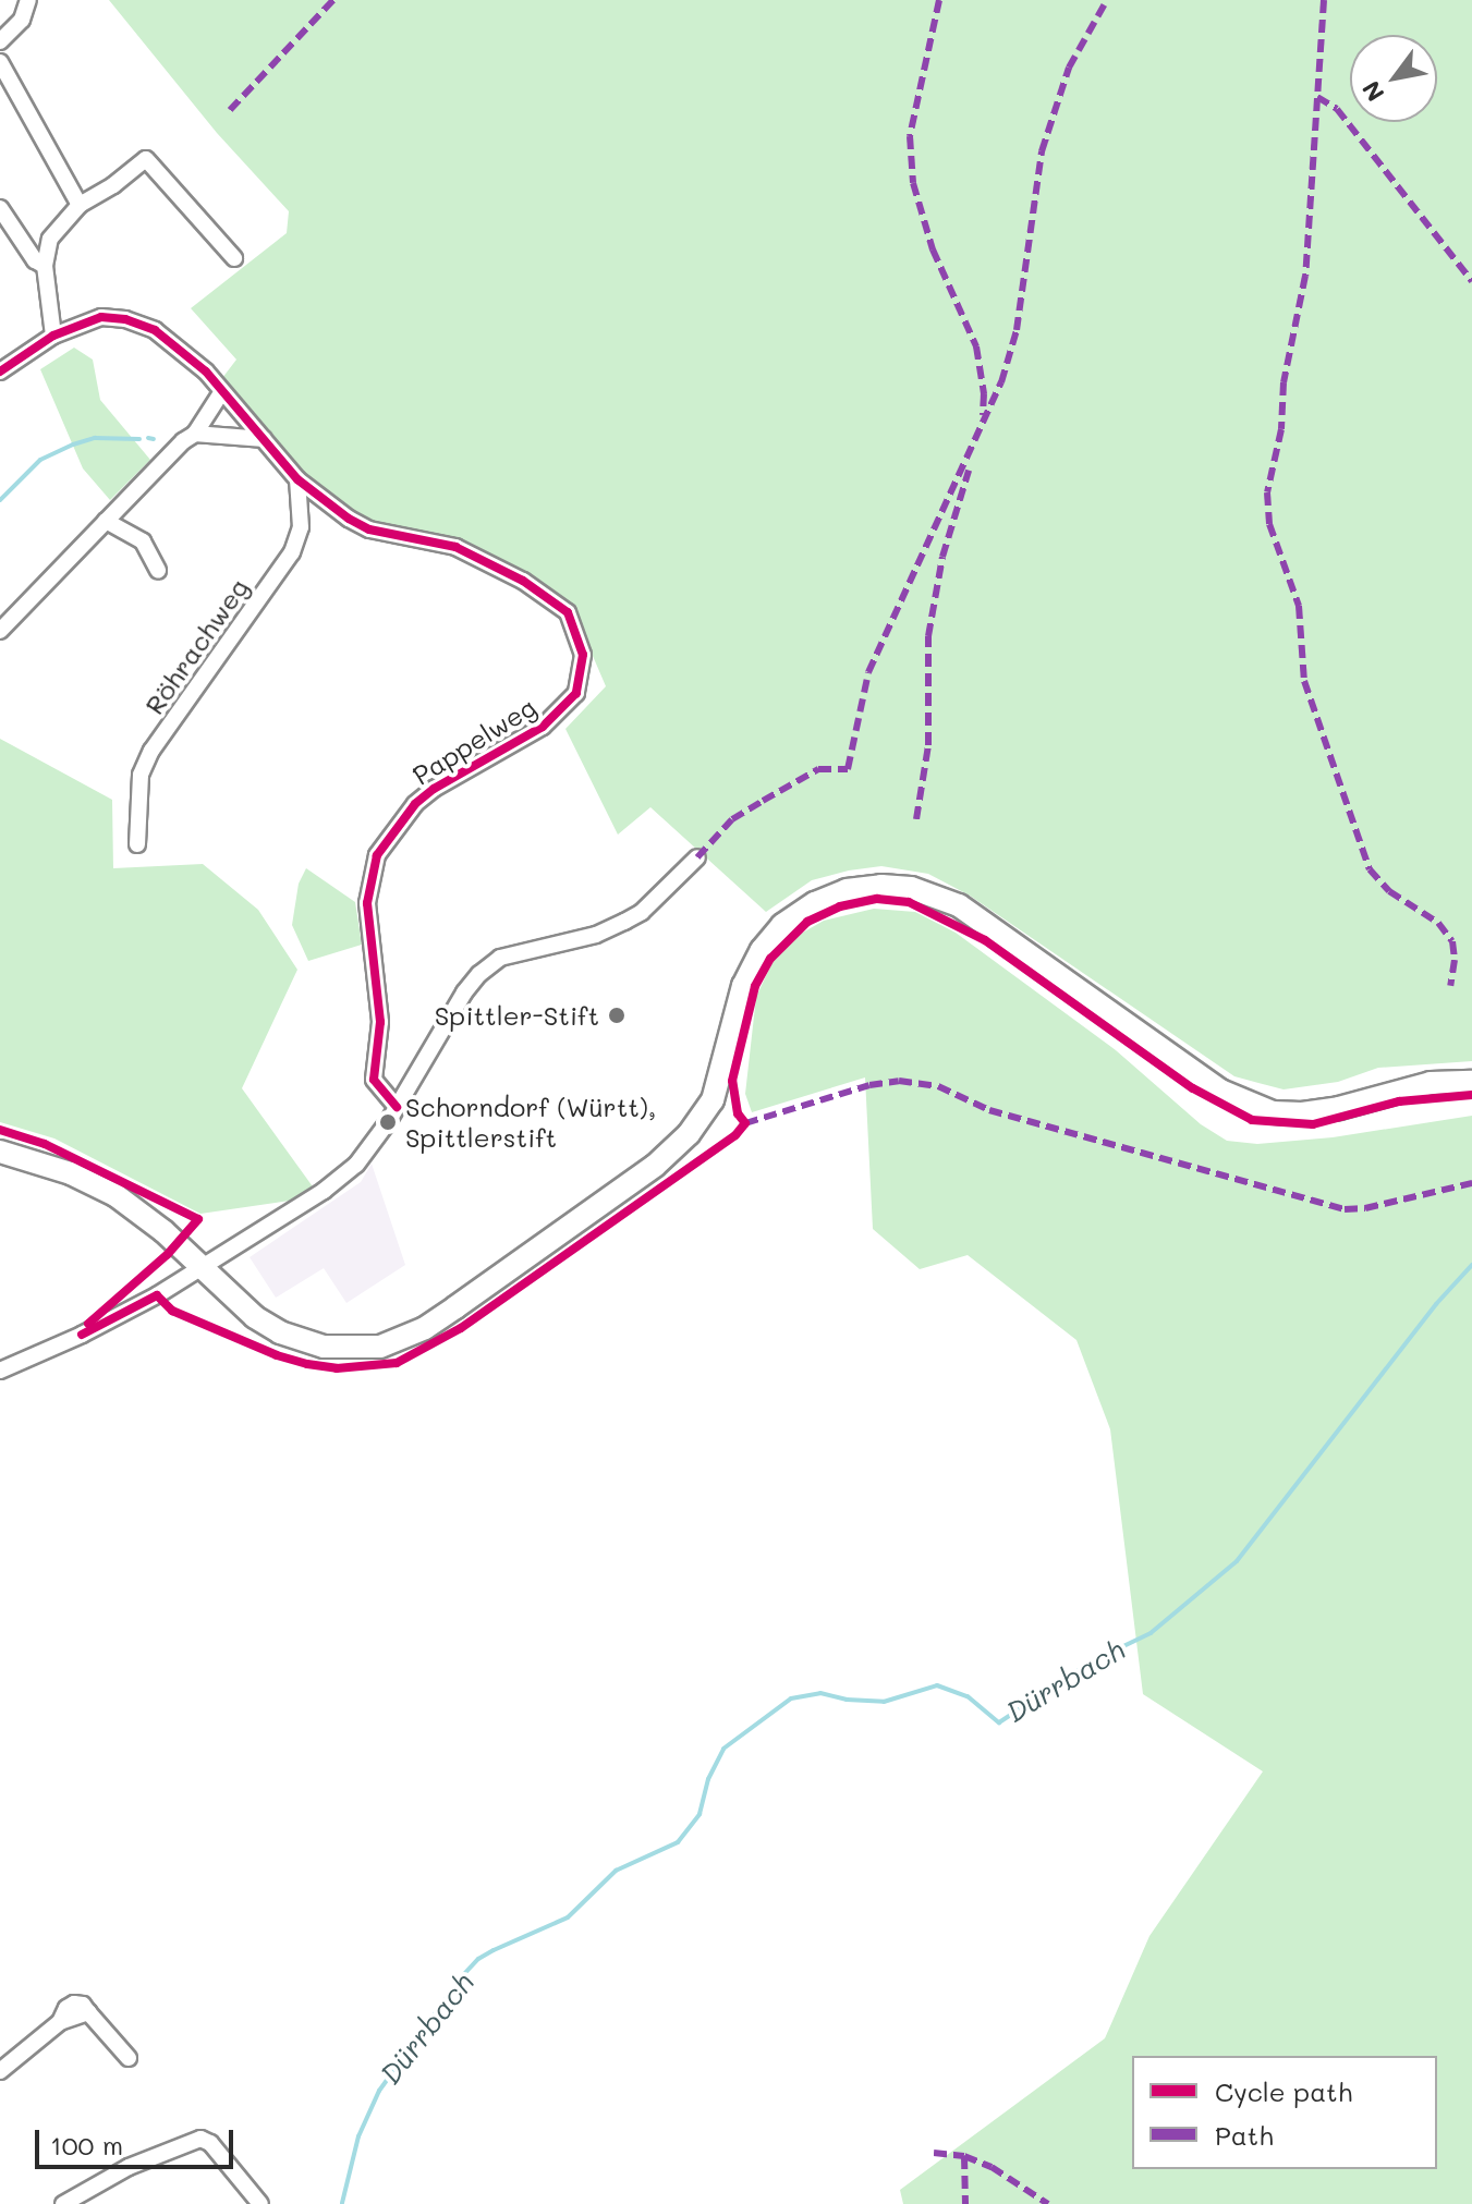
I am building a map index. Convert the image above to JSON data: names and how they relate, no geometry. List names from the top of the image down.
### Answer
{
  "streets": {
    "street": ["Röhrachweg", "Pappelweg"]
  },
  "crossings": [
    ["Röhrachweg", "Pappelweg"]
  ],
  "water": ["Dürrbach"],
  "places": ["Spittler-Stift", "Schorndorf (Württ), Spittlerstift"],
  "legend": ["Cycle path", "Path"],
  "scale_bar": "100 m",
  "north": "bottom left"
}
